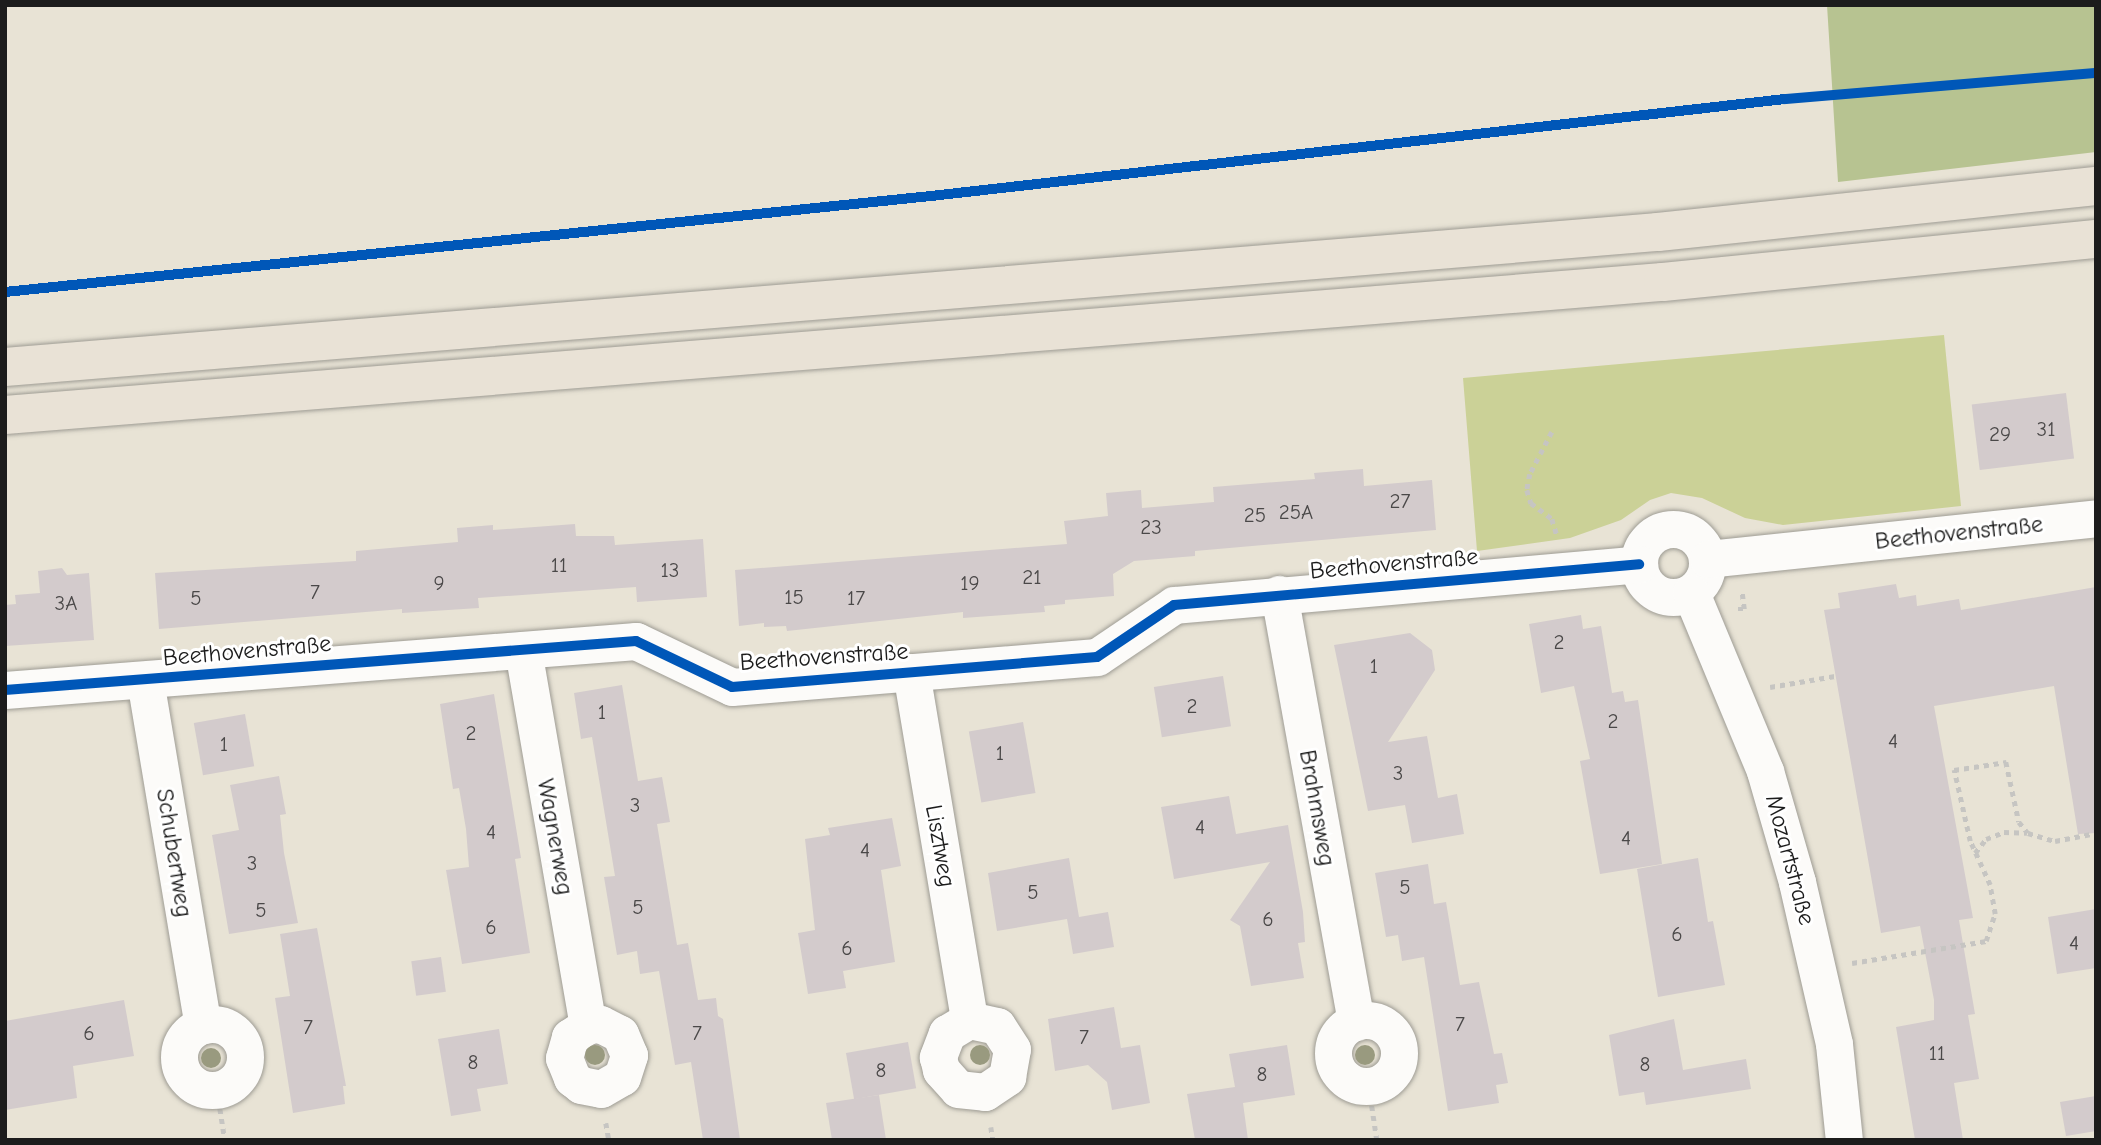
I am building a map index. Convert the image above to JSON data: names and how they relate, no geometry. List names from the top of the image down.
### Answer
{
  "streets": {
    "street": [
      "Beethovenstraße",
      "Brahmsweg",
      "Wagnerweg",
      "Lisztweg",
      "Schubertweg",
      "Mozartstraße"
    ]
  },
  "crossings": [
    ["Beethovenstraße", "Brahmsweg"],
    ["Beethovenstraße", "Wagnerweg"],
    ["Beethovenstraße", "Lisztweg"],
    ["Beethovenstraße", "Schubertweg"],
    ["Beethovenstraße", "Mozartstraße"]
  ],
  "house_numbers": [
    "31",
    "29",
    "27",
    "25A",
    "25",
    "23",
    "11",
    "13",
    "21",
    "9",
    "19",
    "7",
    "15",
    "5",
    "17",
    "3A",
    "2",
    "1",
    "2",
    "1",
    "2",
    "2",
    "4",
    "1",
    "1",
    "3",
    "3",
    "4",
    "4",
    "4",
    "4",
    "3",
    "5",
    "5",
    "5",
    "5",
    "6",
    "6",
    "6",
    "4",
    "6",
    "7",
    "7",
    "6",
    "7",
    "7",
    "11",
    "8",
    "8",
    "8",
    "8"
  ]
}
